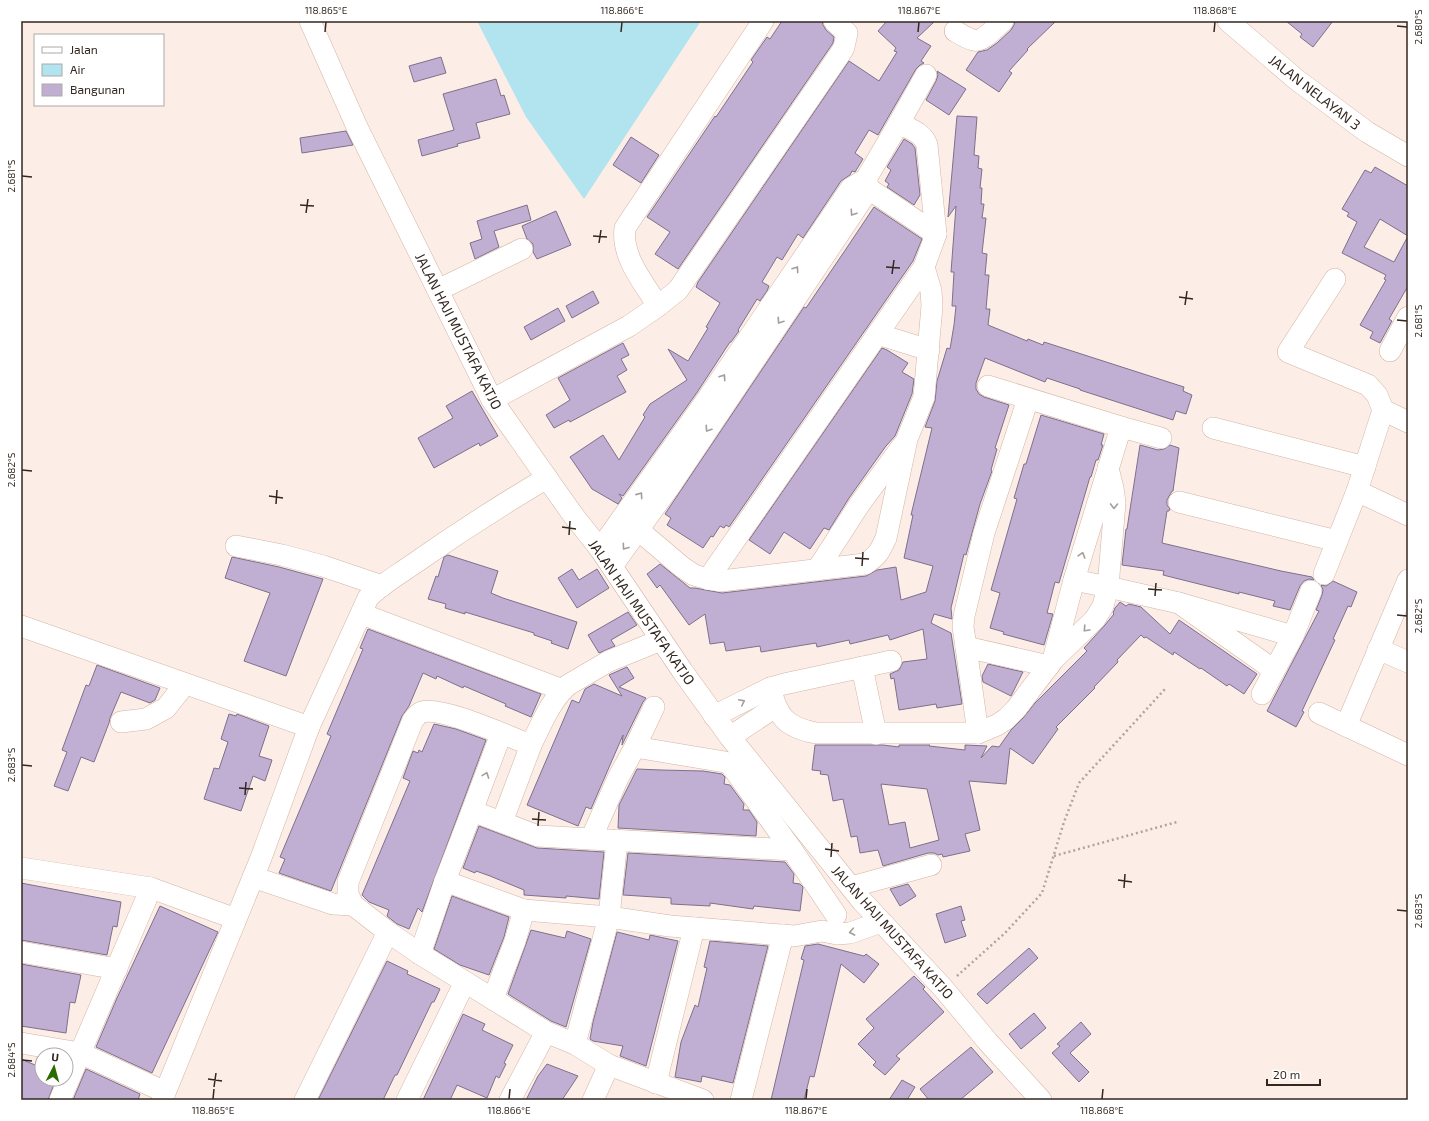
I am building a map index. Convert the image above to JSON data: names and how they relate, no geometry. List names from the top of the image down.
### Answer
{
  "streets": {
    "street": ["JALAN NELAYAN 3", "JALAN HAJI MUSTAFA KATJO"]
  },
  "legend": ["Jalan", "Air", "Bangunan"],
  "scale_bar": "20 m",
  "north": "top",
  "coordinates": [
    "118.865°E",
    "118.866°E",
    "118.867°E",
    "118.868°E",
    "2.680°S",
    "2.681°S",
    "2.682°S",
    "2.683°S",
    "2.684°S"
  ]
}
